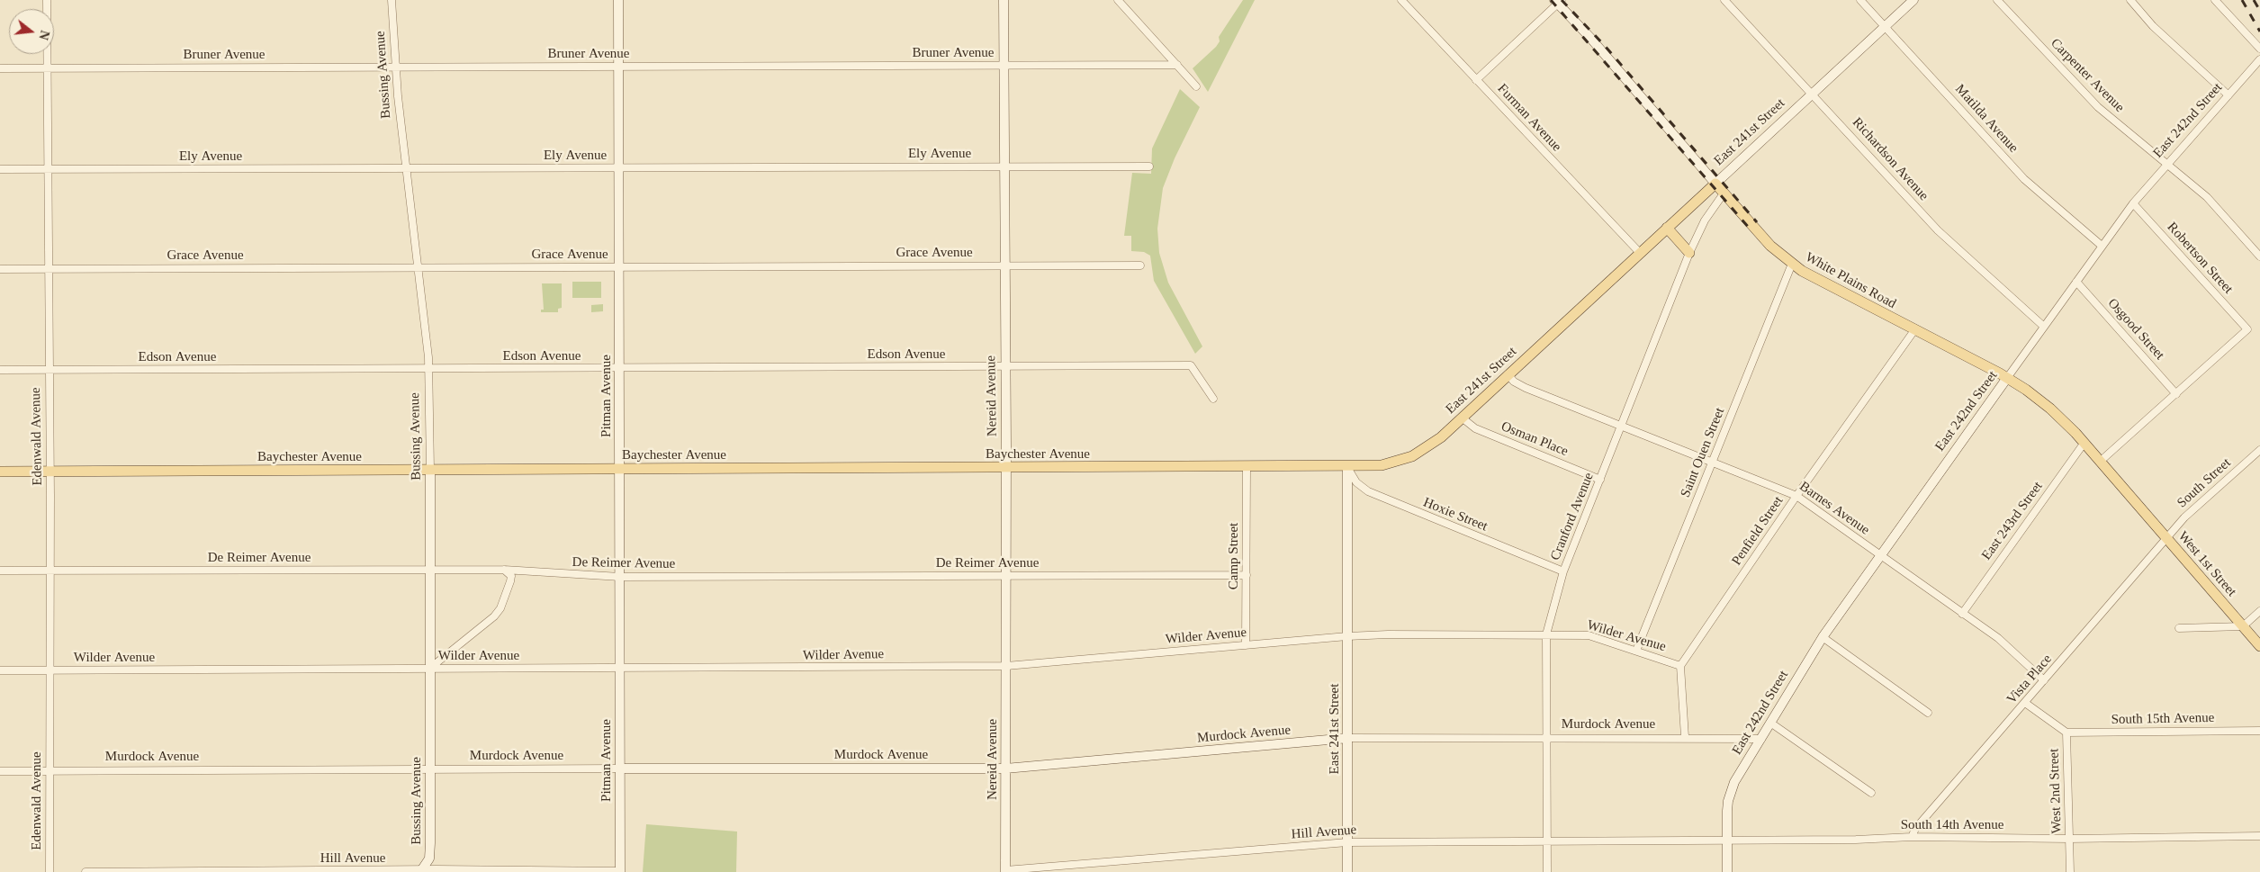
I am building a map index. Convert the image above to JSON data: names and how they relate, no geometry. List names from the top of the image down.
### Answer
{
  "streets": {
    "main road": [
      "East 241st Street",
      "White Plains Road",
      "Baychester Avenue",
      "West 1st Street"
    ],
    "street": [
      "Bruner Avenue",
      "Bussing Avenue",
      "Carpenter Avenue",
      "Furman Avenue",
      "Matilda Avenue",
      "East 242nd Street",
      "Ely Avenue",
      "Richardson Avenue",
      "Grace Avenue",
      "Robertson Street",
      "Osgood Street",
      "Edson Avenue",
      "Pitman Avenue",
      "Nereid Avenue",
      "Edenwald Avenue",
      "Osman Place",
      "Saint Ouen Street",
      "South Street",
      "Barnes Avenue",
      "Hoxie Street",
      "Cranford Avenue",
      "East 243rd Street",
      "Penfield Street",
      "Camp Street",
      "De Reimer Avenue",
      "Wilder Avenue",
      "Vista Place",
      "South 15th Avenue",
      "Murdock Avenue",
      "West 2nd Street",
      "South 14th Avenue",
      "Hill Avenue"
    ]
  },
  "crossings": [
    ["Bruner Avenue", "Bussing Avenue"],
    ["Bruner Avenue", "Pitman Avenue"],
    ["Bruner Avenue", "Nereid Avenue"],
    ["Bruner Avenue", "Edenwald Avenue"],
    ["Bussing Avenue", "Ely Avenue"],
    ["Bussing Avenue", "Grace Avenue"],
    ["Bussing Avenue", "Edson Avenue"],
    ["Bussing Avenue", "Baychester Avenue"],
    ["Bussing Avenue", "De Reimer Avenue"],
    ["Bussing Avenue", "Wilder Avenue"],
    ["Bussing Avenue", "Murdock Avenue"],
    ["Bussing Avenue", "Hill Avenue"],
    ["Carpenter Avenue", "East 242nd Street"],
    ["Furman Avenue", "East 241st Street"],
    ["Matilda Avenue", "East 242nd Street"],
    ["Matilda Avenue", "East 241st Street"],
    ["East 242nd Street", "Richardson Avenue"],
    ["East 242nd Street", "Robertson Street"],
    ["East 242nd Street", "White Plains Road"],
    ["East 242nd Street", "Osgood Street"],
    ["East 242nd Street", "Barnes Avenue"],
    ["East 242nd Street", "Murdock Avenue"],
    ["East 242nd Street", "South 14th Avenue"],
    ["East 241st Street", "Richardson Avenue"],
    ["East 241st Street", "White Plains Road"],
    ["East 241st Street", "Osman Place"],
    ["East 241st Street", "Baychester Avenue"],
    ["East 241st Street", "Barnes Avenue"],
    ["East 241st Street", "Hoxie Street"],
    ["East 241st Street", "Wilder Avenue"],
    ["East 241st Street", "Murdock Avenue"],
    ["East 241st Street", "Hill Avenue"],
    ["Ely Avenue", "Pitman Avenue"],
    ["Ely Avenue", "Nereid Avenue"],
    ["Ely Avenue", "Edenwald Avenue"],
    ["Grace Avenue", "Pitman Avenue"],
    ["Grace Avenue", "Nereid Avenue"],
    ["Grace Avenue", "Edenwald Avenue"],
    ["Robertson Street", "Osgood Street"],
    ["White Plains Road", "Saint Ouen Street"],
    ["White Plains Road", "Cranford Avenue"],
    ["White Plains Road", "East 243rd Street"],
    ["White Plains Road", "Penfield Street"],
    ["White Plains Road", "West 1st Street"],
    ["Edson Avenue", "Pitman Avenue"],
    ["Edson Avenue", "Nereid Avenue"],
    ["Edson Avenue", "Edenwald Avenue"],
    ["Pitman Avenue", "Baychester Avenue"],
    ["Pitman Avenue", "De Reimer Avenue"],
    ["Pitman Avenue", "Wilder Avenue"],
    ["Pitman Avenue", "Murdock Avenue"],
    ["Pitman Avenue", "Hill Avenue"],
    ["Nereid Avenue", "Baychester Avenue"],
    ["Nereid Avenue", "De Reimer Avenue"],
    ["Nereid Avenue", "Wilder Avenue"],
    ["Nereid Avenue", "Murdock Avenue"],
    ["Nereid Avenue", "Hill Avenue"],
    ["Edenwald Avenue", "Baychester Avenue"],
    ["Edenwald Avenue", "De Reimer Avenue"],
    ["Edenwald Avenue", "Wilder Avenue"],
    ["Edenwald Avenue", "Murdock Avenue"],
    ["Osman Place", "Cranford Avenue"],
    ["Saint Ouen Street", "Barnes Avenue"],
    ["Saint Ouen Street", "Wilder Avenue"],
    ["Baychester Avenue", "Hoxie Street"],
    ["Baychester Avenue", "Camp Street"],
    ["South Street", "West 1st Street"],
    ["South Street", "Vista Place"],
    ["Barnes Avenue", "Cranford Avenue"],
    ["Barnes Avenue", "East 243rd Street"],
    ["Barnes Avenue", "Penfield Street"],
    ["Barnes Avenue", "Vista Place"],
    ["Hoxie Street", "Cranford Avenue"],
    ["Cranford Avenue", "Wilder Avenue"],
    ["Cranford Avenue", "Murdock Avenue"],
    ["Cranford Avenue", "Hill Avenue"],
    ["Penfield Street", "Wilder Avenue"],
    ["Camp Street", "De Reimer Avenue"],
    ["Camp Street", "Wilder Avenue"],
    ["West 1st Street", "Vista Place"],
    ["Vista Place", "West 2nd Street"],
    ["Vista Place", "South 14th Avenue"],
    ["South 15th Avenue", "West 2nd Street"],
    ["West 2nd Street", "South 14th Avenue"],
    ["South 14th Avenue", "Hill Avenue"]
  ],
  "north": "right"
}
